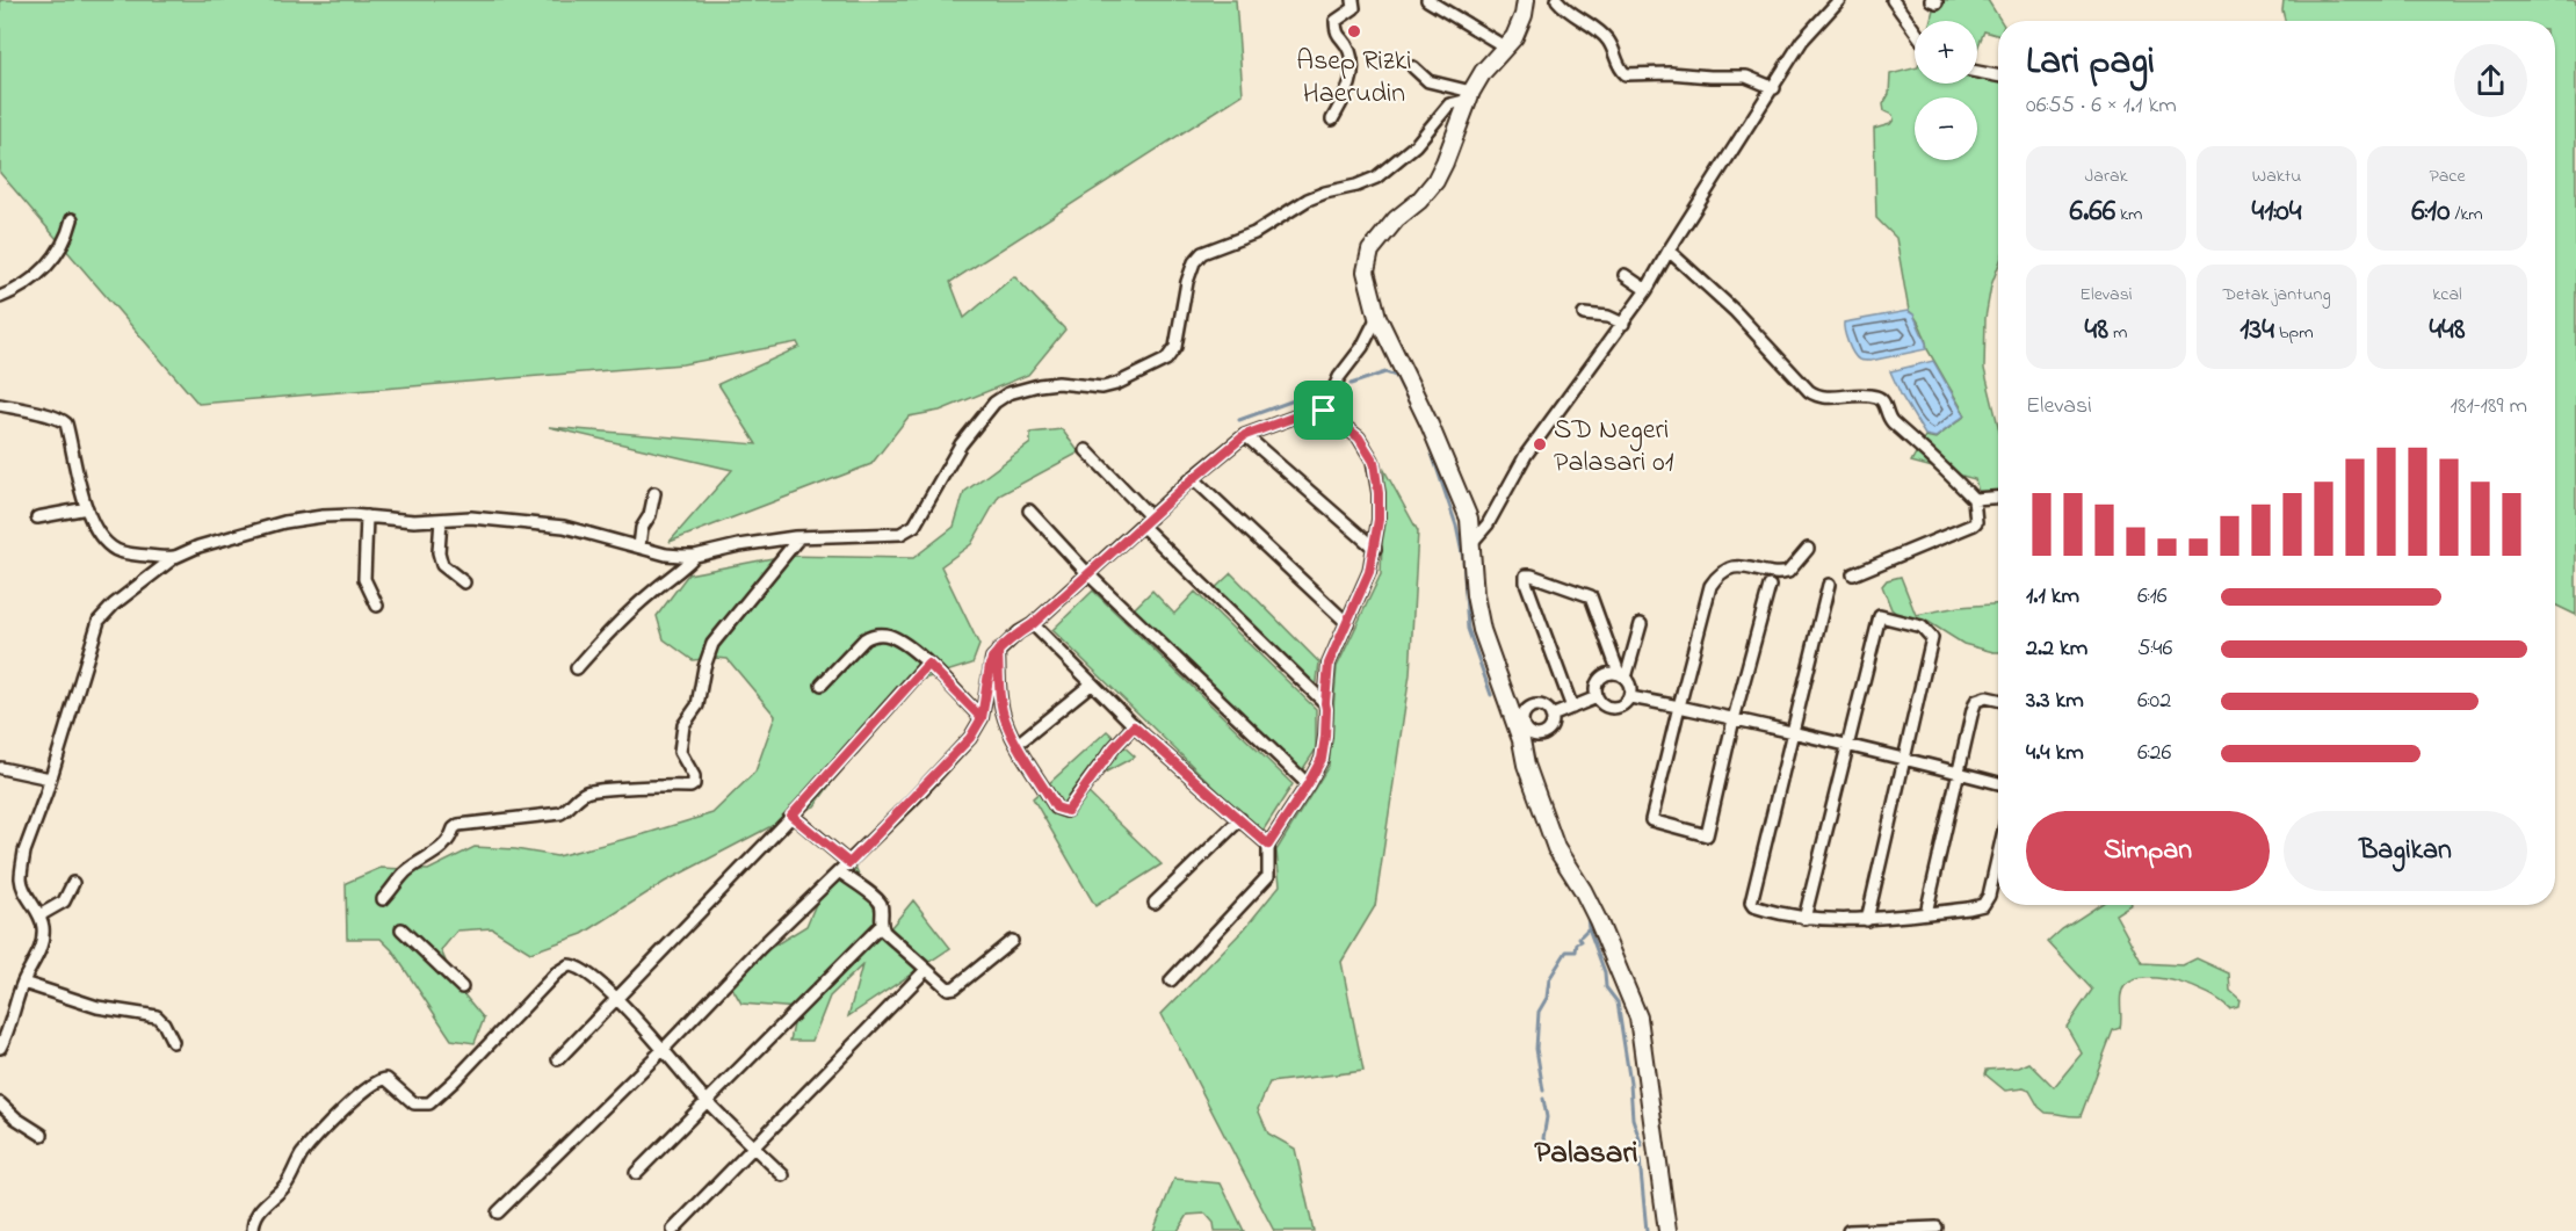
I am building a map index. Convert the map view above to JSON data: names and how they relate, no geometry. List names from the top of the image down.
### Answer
{
  "districts": ["Palasari"],
  "places": ["Asep Rizki Haerudin", "SD Negeri Palasari 01"],
  "page": {
    "map_buttons": ["+", "−"],
    "heading": ["Lari pagi", "06:55 · 6 × 1.1 km"],
    "stats": [
      ["Jarak", "6.66 km"],
      ["Waktu", "41:04"],
      ["Pace", "6:10 /km"],
      ["Elevasi", "48 m"],
      ["Detak jantung", "134 bpm"],
      ["kcal", "448"]
    ],
    "chart": ["Elevasi", "181–189 m"],
    "list": [
      {
        "name": "1.1 km",
        "note": "6:16"
      },
      {
        "name": "2.2 km",
        "note": "5:46"
      },
      {
        "name": "3.3 km",
        "note": "6:02"
      },
      {
        "name": "4.4 km",
        "note": "6:26"
      }
    ],
    "buttons": ["Simpan", "Bagikan"]
  }
}
